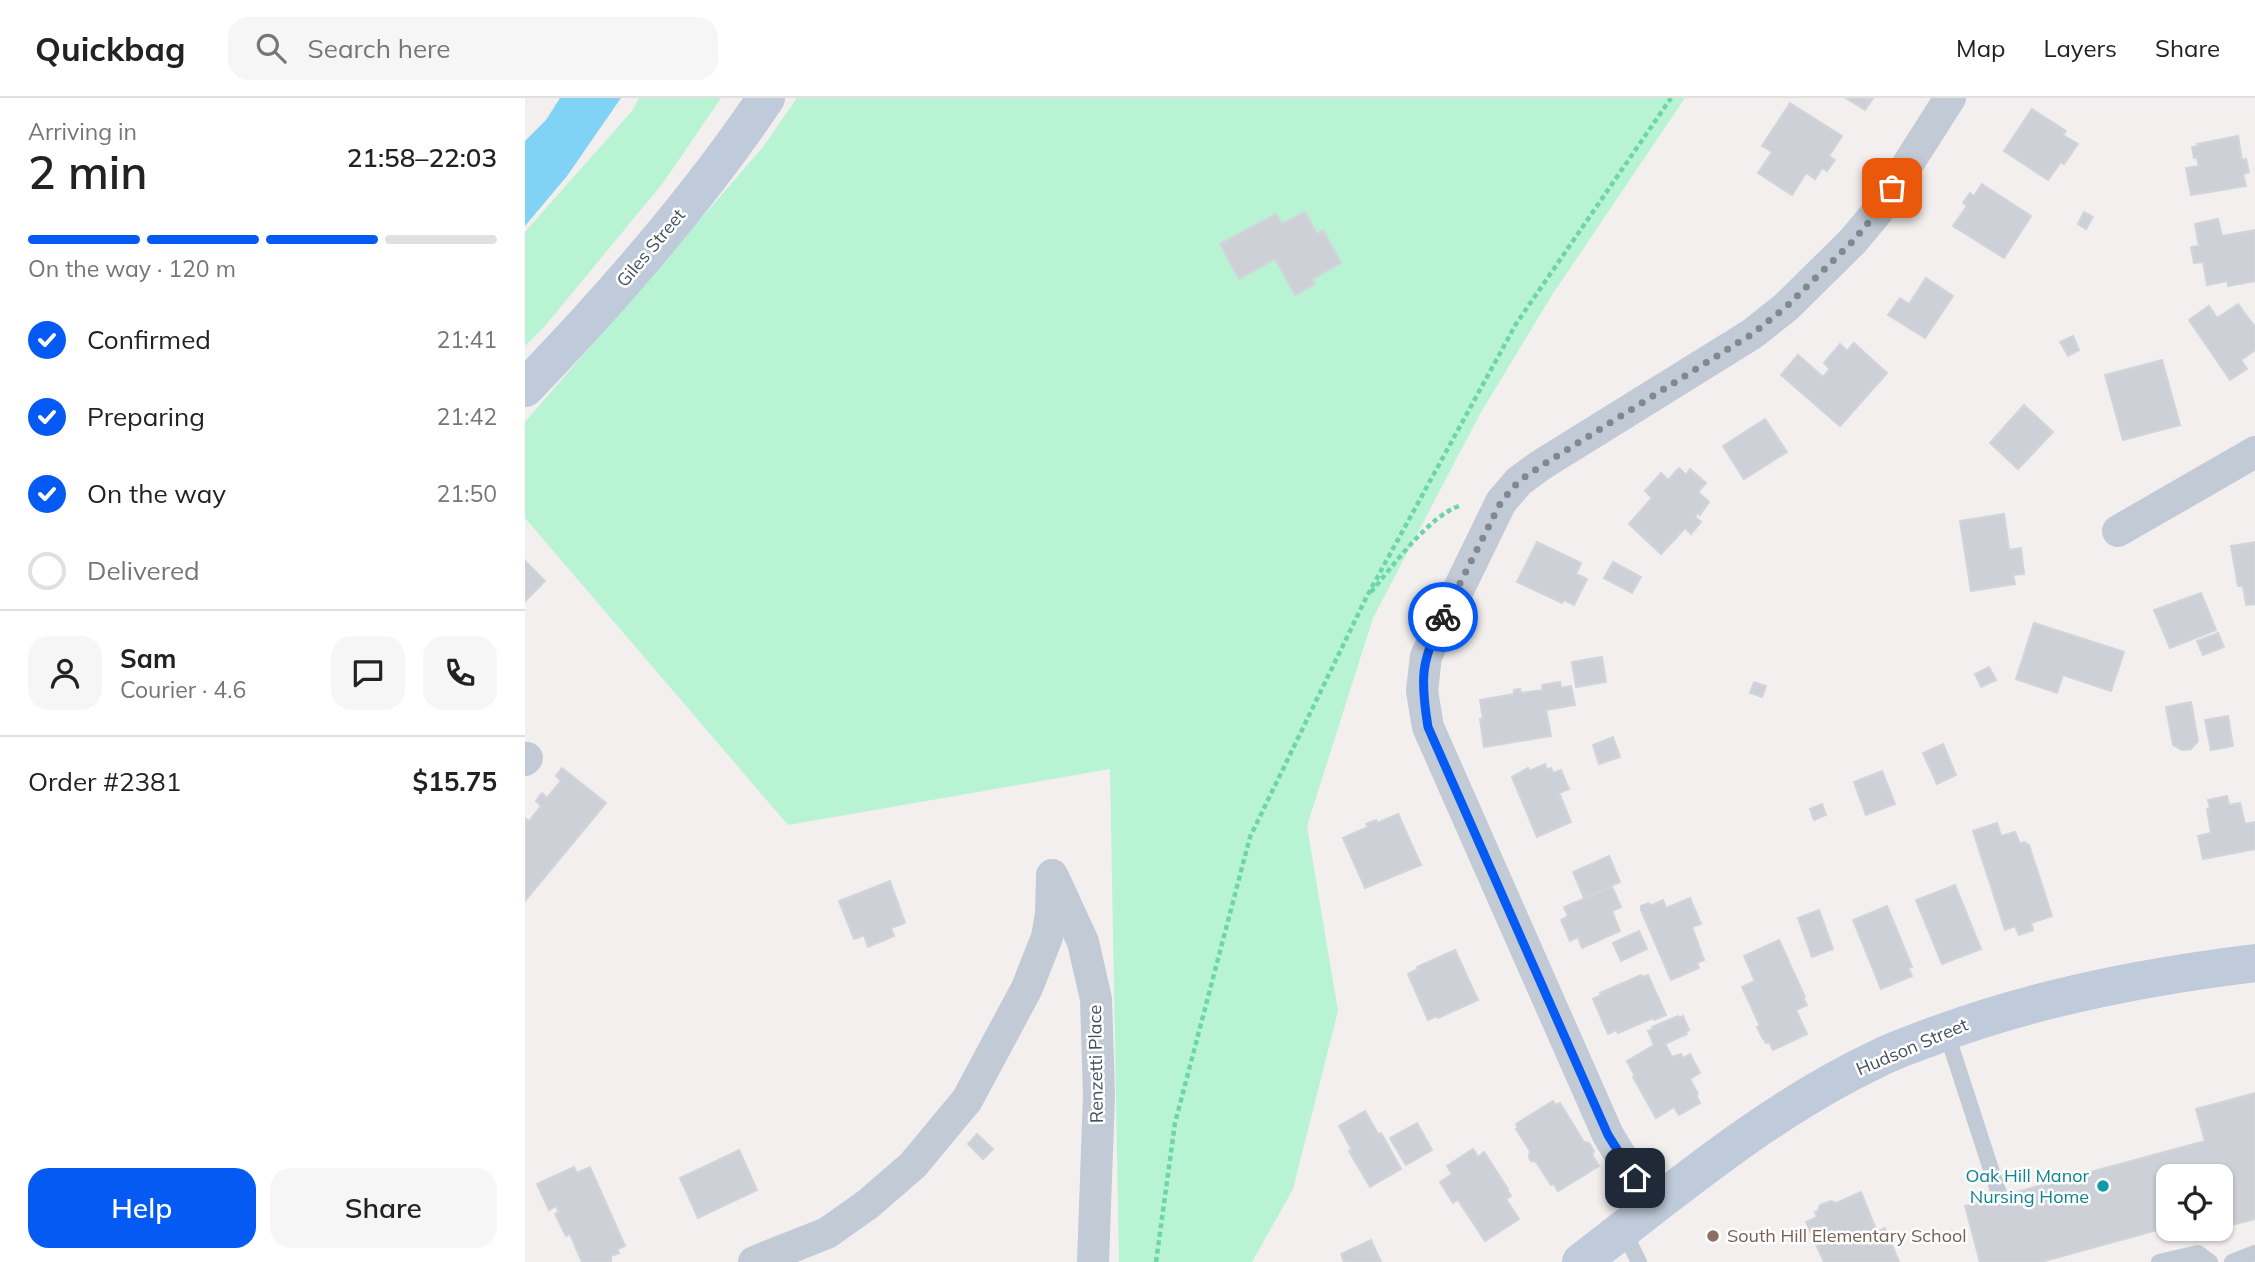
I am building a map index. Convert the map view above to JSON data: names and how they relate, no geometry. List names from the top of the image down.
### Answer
{
  "streets": {
    "street": ["Giles Street", "Hudson Street", "Renzetti Place"]
  },
  "places": ["Oak Hill Manor Nursing Home", "South Hill Elementary School"],
  "page": {
    "header": "Quickbag",
    "search": "Search here",
    "nav": ["Map", "Layers", "Share"],
    "heading": ["2 min", "Arriving in", "21:58–22:03"],
    "panel": [
      "Sam",
      "Courier · 4.6",
      "Order #2381",
      "$15.75"
    ],
    "bar": "On the way · 120 m",
    "list": [
      ["Confirmed", "21:41"],
      ["Preparing", "21:42"],
      ["On the way", "21:50"],
      "Delivered"
    ],
    "buttons": ["Help", "Share"]
  }
}
